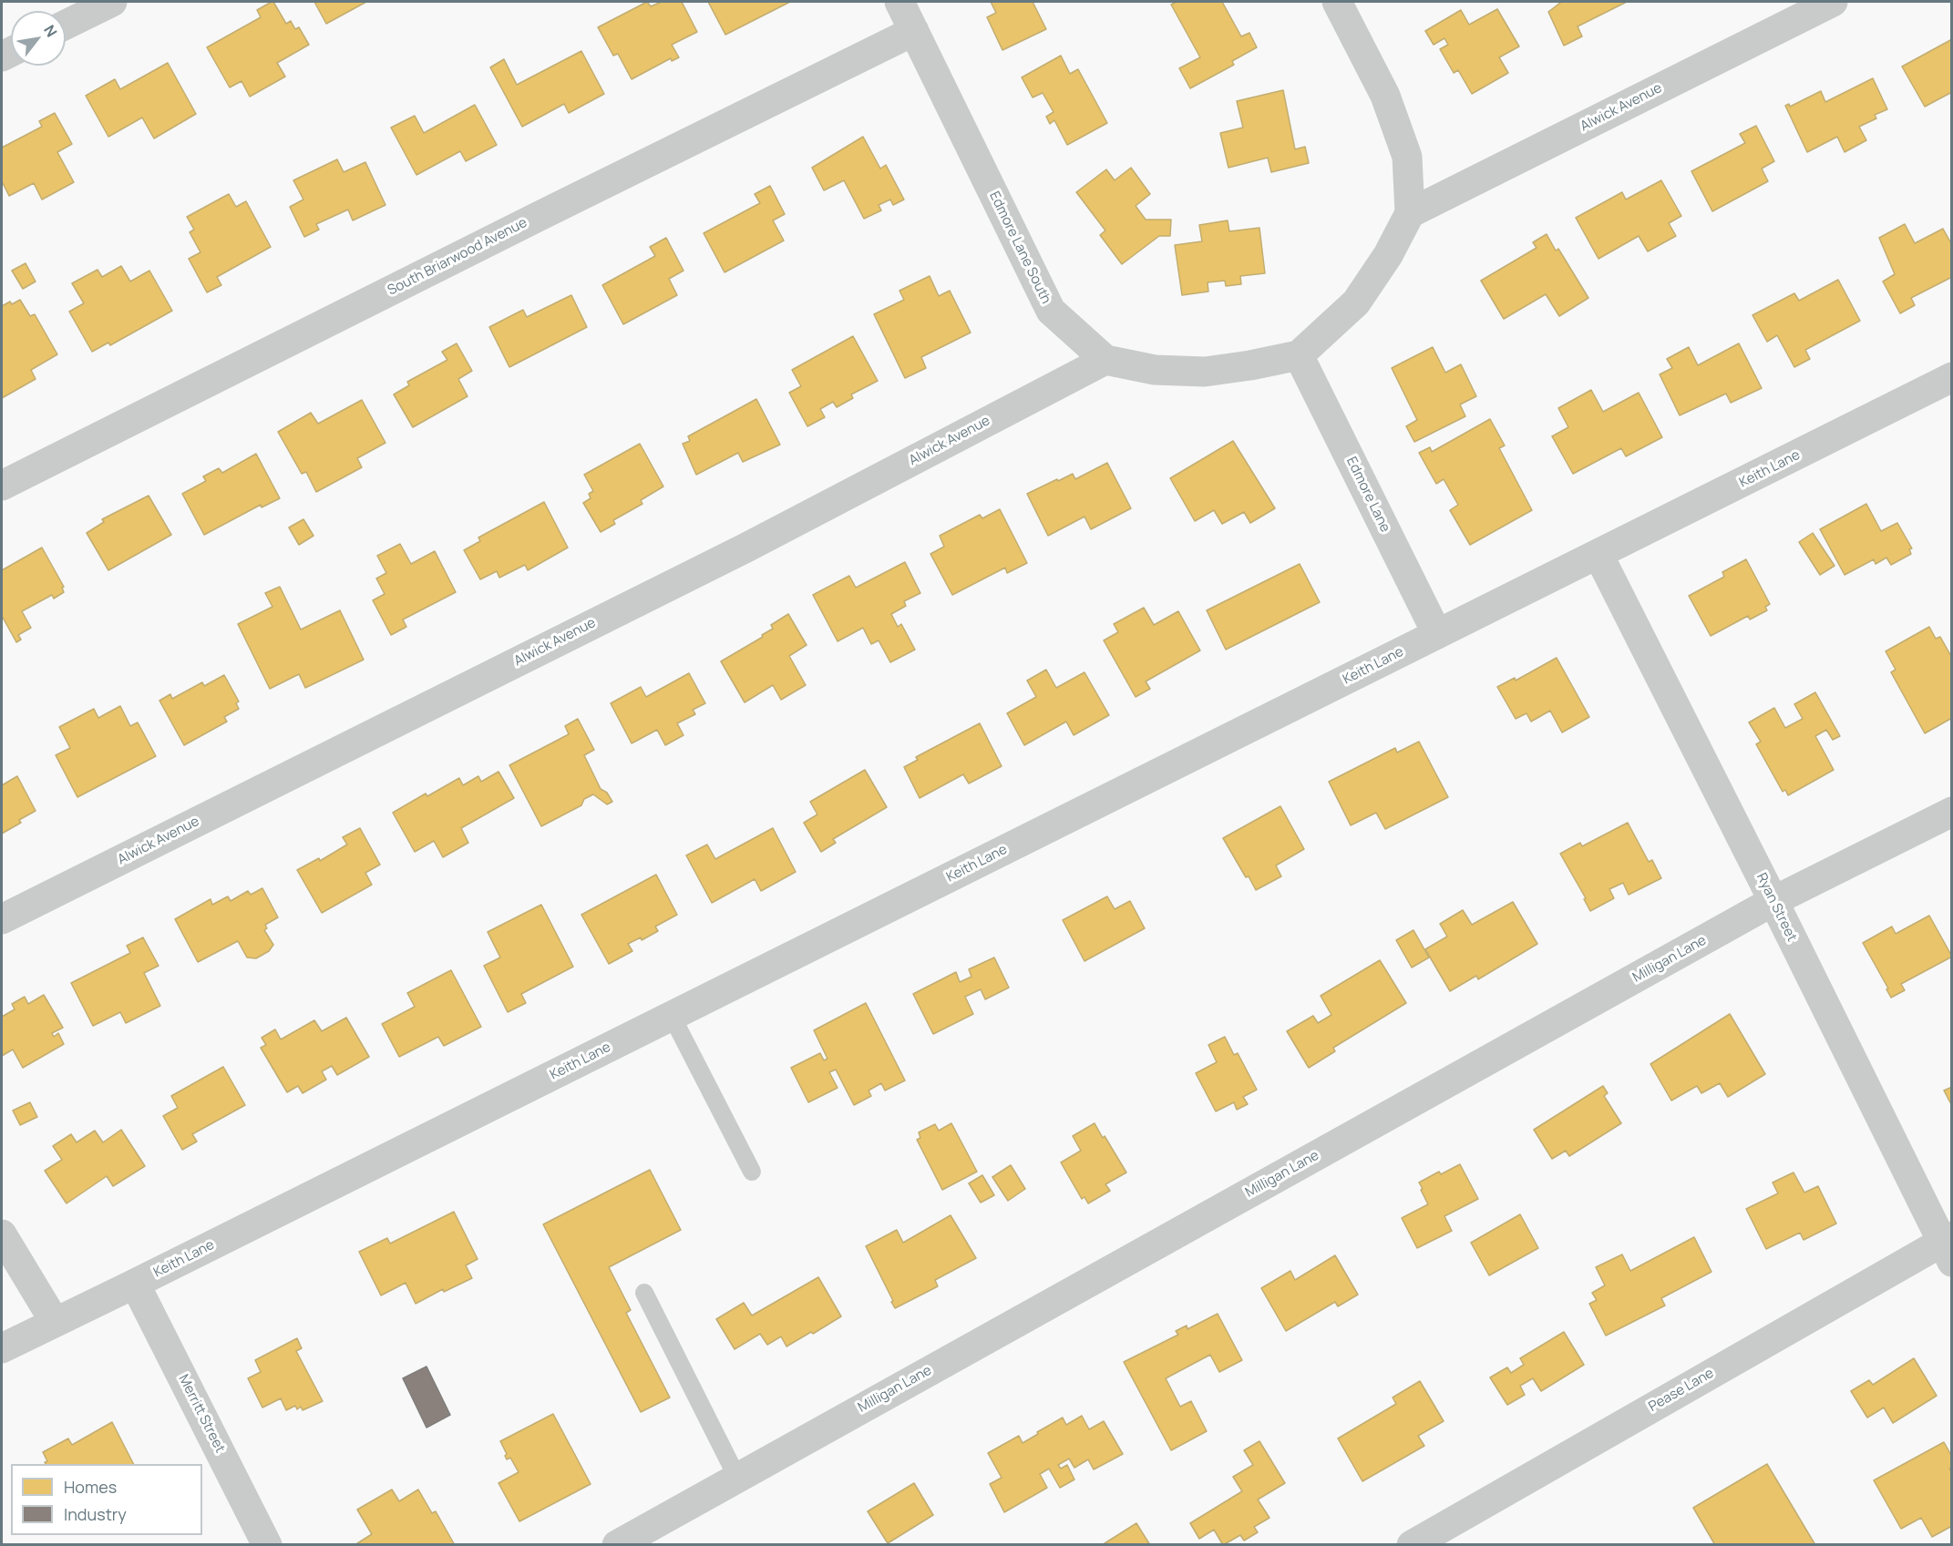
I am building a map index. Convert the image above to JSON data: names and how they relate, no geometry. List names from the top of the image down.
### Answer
{
  "streets": {
    "street": [
      "Alwick Avenue",
      "Edmore Lane South",
      "South Briarwood Avenue",
      "Keith Lane",
      "Edmore Lane",
      "Ryan Street",
      "Milligan Lane",
      "Pease Lane",
      "Merritt Street"
    ]
  },
  "crossings": [
    ["Alwick Avenue", "Edmore Lane South"],
    ["Edmore Lane South", "South Briarwood Avenue"],
    ["Keith Lane", "Edmore Lane"],
    ["Keith Lane", "Ryan Street"],
    ["Keith Lane", "Merritt Street"],
    ["Ryan Street", "Milligan Lane"],
    ["Ryan Street", "Pease Lane"]
  ],
  "legend": ["Homes", "Industry"],
  "north": "top right"
}
